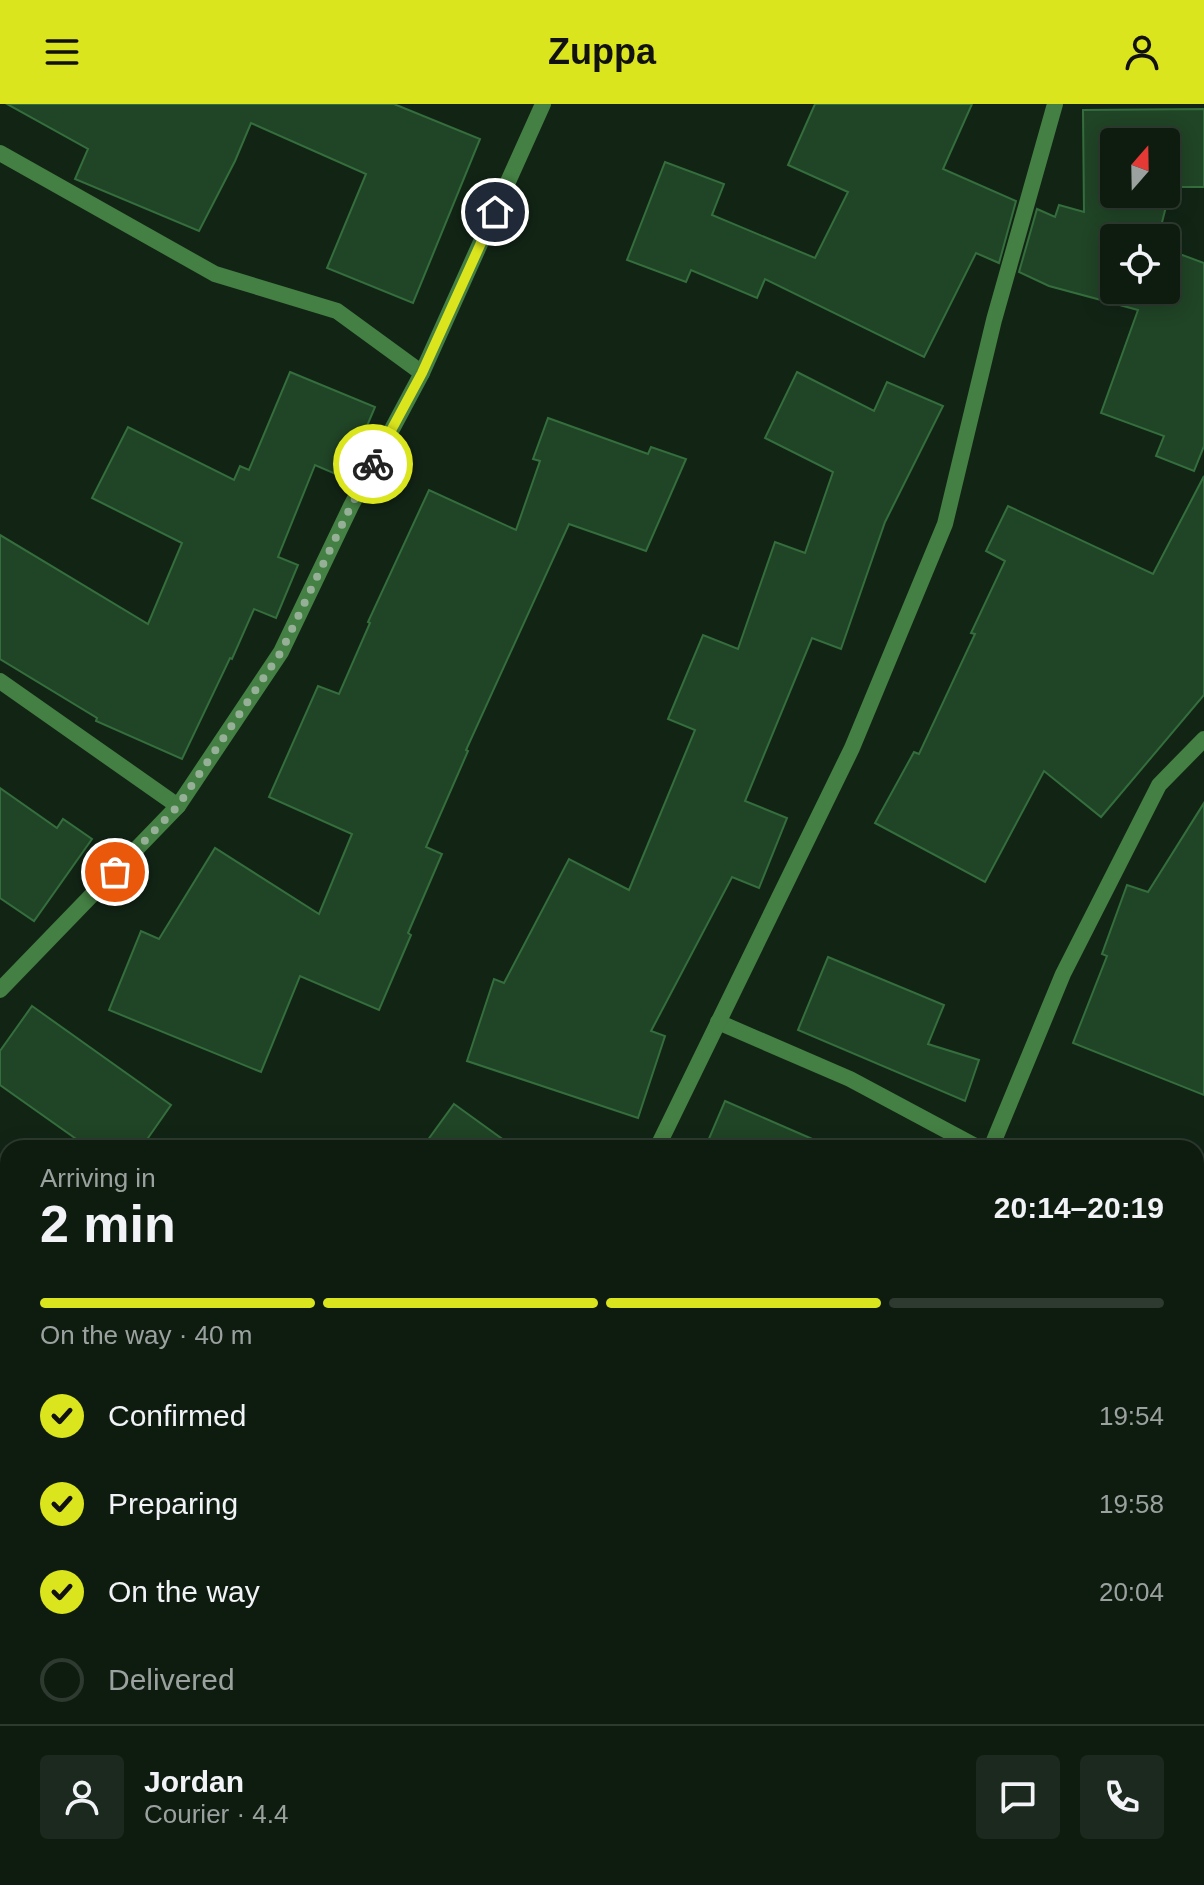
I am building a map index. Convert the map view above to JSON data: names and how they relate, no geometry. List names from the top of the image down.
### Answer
{
  "north": "top",
  "page": {
    "header": "Zuppa",
    "heading": ["2 min", "Arriving in", "20:14–20:19"],
    "panel": ["Jordan", "Courier · 4.4"],
    "bar": "On the way · 40 m",
    "list": [
      ["Confirmed", "19:54"],
      ["Preparing", "19:58"],
      ["On the way", "20:04"],
      "Delivered"
    ]
  }
}
